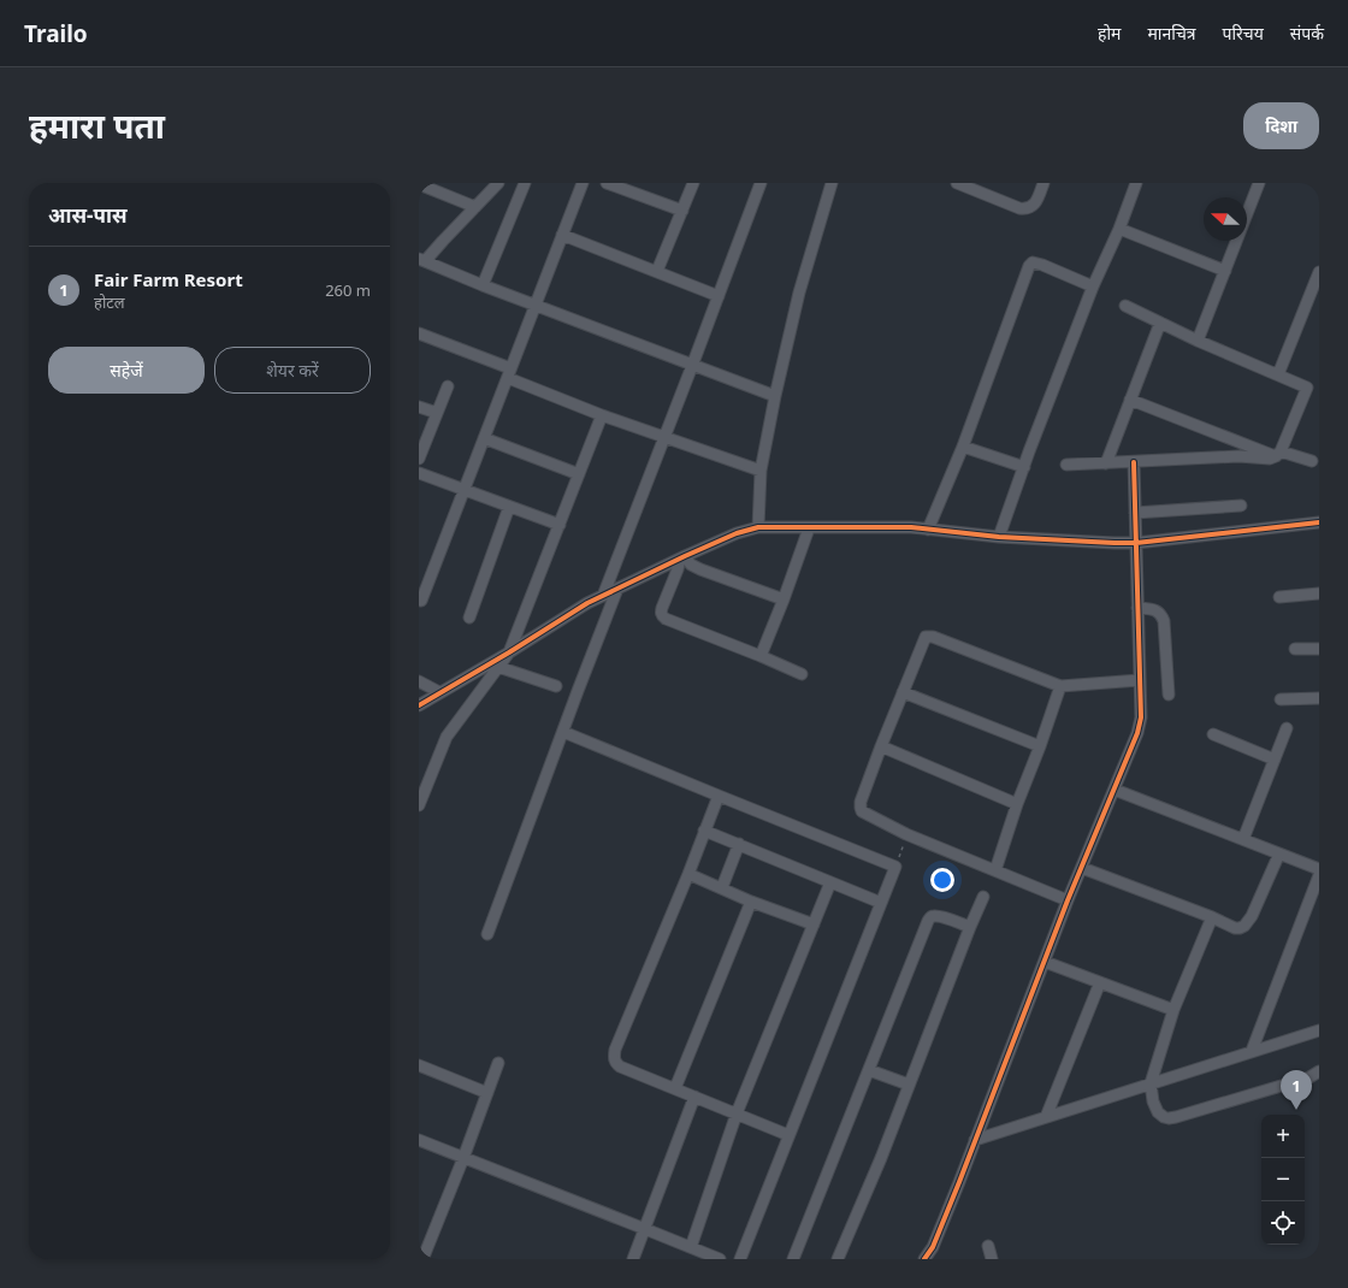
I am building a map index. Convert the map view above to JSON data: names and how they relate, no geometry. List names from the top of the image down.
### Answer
{
  "north": "left",
  "page": {
    "header": "Trailo",
    "nav": [
      "होम",
      "मानचित्र",
      "परिचय",
      "संपर्क"
    ],
    "title": "हमारा पता",
    "buttons": [
      "दिशा",
      ["सहेजें", "शेयर करें"]
    ],
    "heading": "आस-पास",
    "list": [
      {
        "mark": "1",
        "name": "Fair Farm Resort",
        "note": "होटल",
        "value": "260 m"
      }
    ],
    "pins": "1",
    "map_buttons": ["+", "−"]
  }
}
